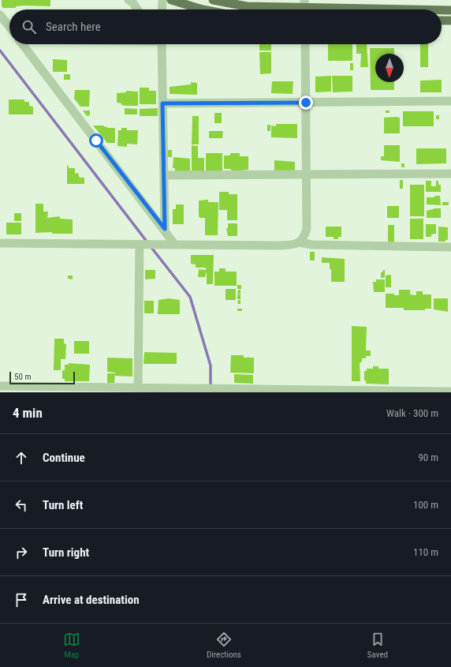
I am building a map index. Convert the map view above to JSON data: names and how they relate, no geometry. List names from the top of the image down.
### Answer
{
  "scale_bar": "50 m",
  "north": "bottom",
  "page": {
    "search": "Search here",
    "scale": "50 m",
    "heading": ["4 min", "Walk · 300 m"],
    "list": [
      ["Continue", "90 m"],
      ["Turn left", "100 m"],
      ["Turn right", "110 m"],
      "Arrive at destination"
    ],
    "nav": ["Map", "Directions", "Saved"]
  }
}
